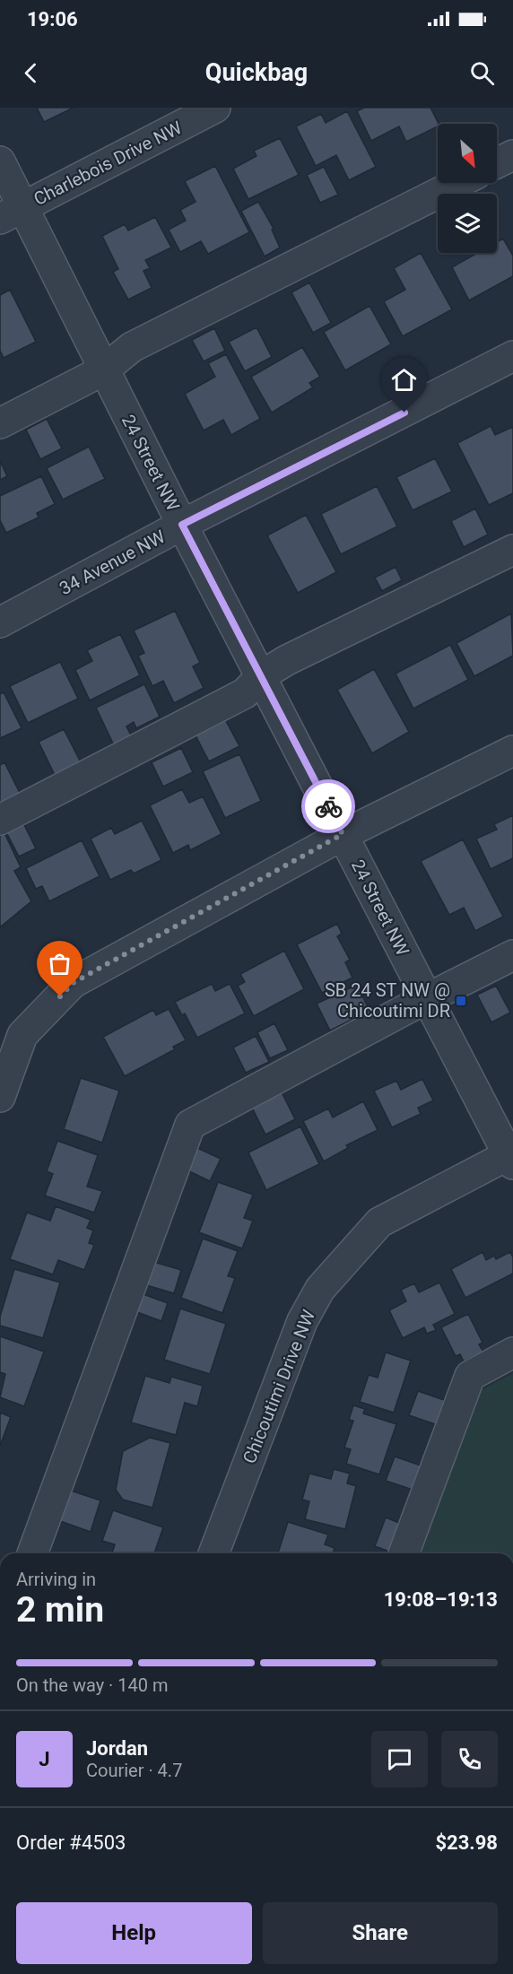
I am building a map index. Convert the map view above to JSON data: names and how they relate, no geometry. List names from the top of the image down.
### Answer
{
  "streets": {
    "street": [
      "Charlebois Drive NW",
      "24 Street NW",
      "34 Avenue NW",
      "Chicoutimi Drive NW"
    ]
  },
  "crossings": [
    ["Charlebois Drive NW", "24 Street NW"],
    ["24 Street NW", "34 Avenue NW"],
    ["24 Street NW", "Chicoutimi Drive NW"]
  ],
  "places": {
    "transit": ["SB 24 ST NW @ Chicoutimi DR"]
  },
  "north": "bottom right",
  "page": {
    "status": "19:06",
    "header": "Quickbag",
    "heading": ["2 min", "Arriving in", "19:08–19:13"],
    "panel": [
      "Jordan",
      "Courier · 4.7",
      "Order #4503",
      "$23.98"
    ],
    "bar": "On the way · 140 m",
    "round": "J",
    "buttons": ["Help", "Share"]
  }
}
